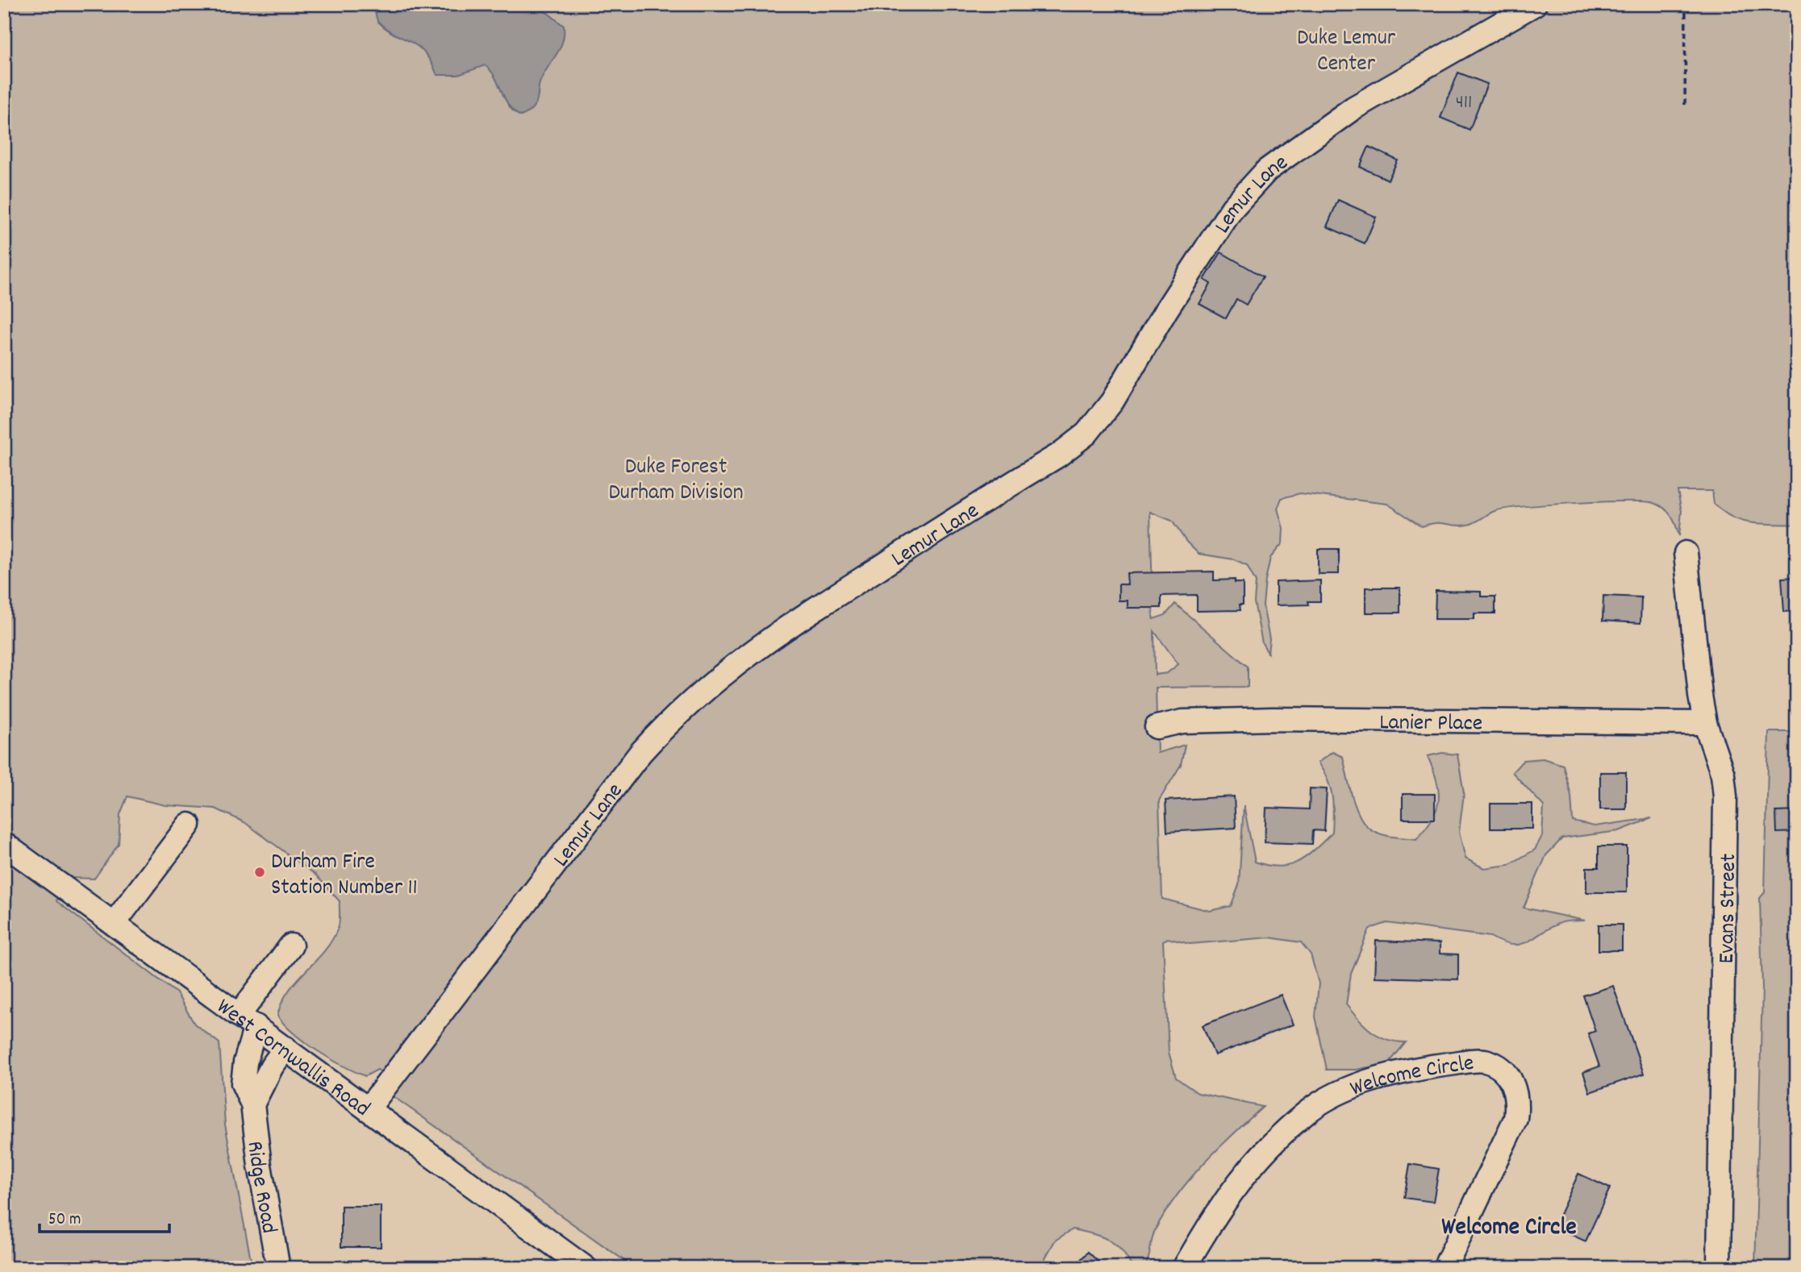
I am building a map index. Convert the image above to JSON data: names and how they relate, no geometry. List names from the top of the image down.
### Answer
{
  "streets": {
    "street": [
      "Lemur Lane",
      "Lanier Place",
      "Evans Street",
      "West Cornwallis Road",
      "Welcome Circle",
      "Ridge Road"
    ]
  },
  "crossings": [
    ["Lemur Lane", "West Cornwallis Road"],
    ["Lanier Place", "Evans Street"],
    ["West Cornwallis Road", "Ridge Road"]
  ],
  "districts": ["Welcome Circle"],
  "parks": ["Duke Lemur Center", "Duke Forest Durham Division"],
  "places": ["Durham Fire Station Number 11"],
  "house_numbers": ["411"],
  "scale_bar": "50 m"
}
